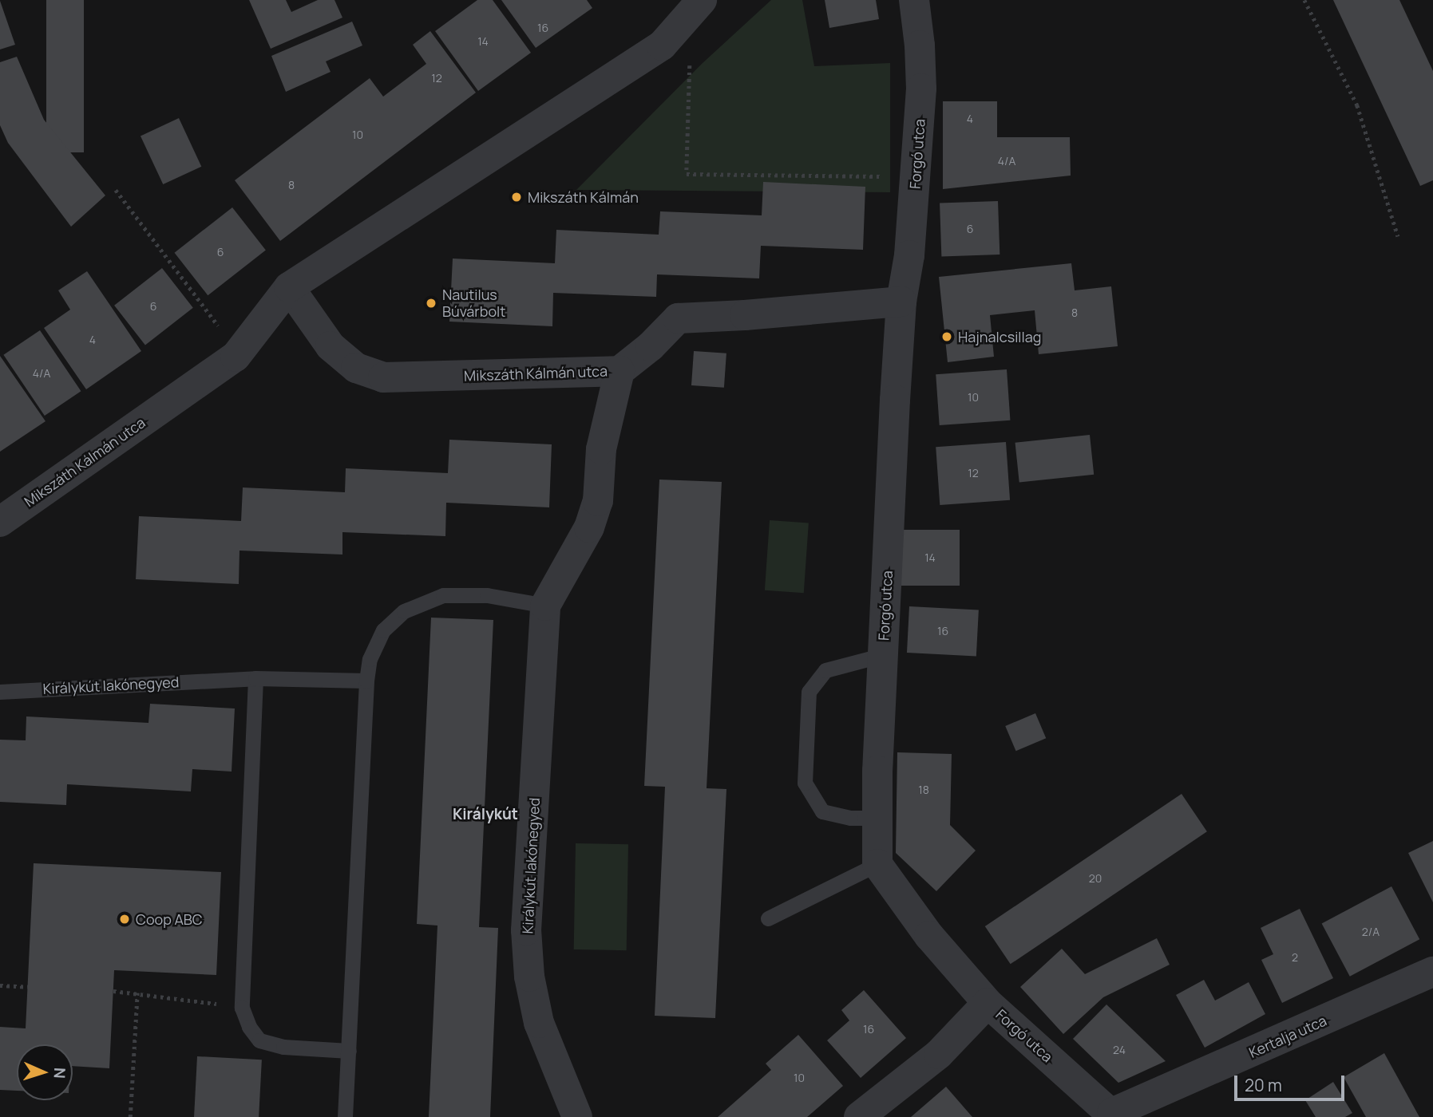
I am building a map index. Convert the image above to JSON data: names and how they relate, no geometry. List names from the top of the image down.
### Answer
{
  "streets": {
    "street": [
      "Forgó utca",
      "Mikszáth Kálmán utca",
      "Királykút lakónegyed",
      "Kertalja utca"
    ]
  },
  "crossings": [
    ["Forgó utca", "Mikszáth Kálmán utca"],
    ["Forgó utca", "Kertalja utca"],
    ["Mikszáth Kálmán utca", "Királykút lakónegyed"]
  ],
  "districts": ["Királykút"],
  "places": [
    "Mikszáth Kálmán",
    "Nautilus Búvárbolt",
    "Hajnalcsillag",
    "Coop ABC"
  ],
  "house_numbers": [
    "16",
    "14",
    "12",
    "4",
    "10",
    "4/A",
    "8",
    "6",
    "6",
    "6",
    "8",
    "4",
    "4/A",
    "10",
    "12",
    "14",
    "16",
    "18",
    "20",
    "2/A",
    "2",
    "16",
    "24",
    "10"
  ],
  "scale_bar": "20 m",
  "north": "right"
}
